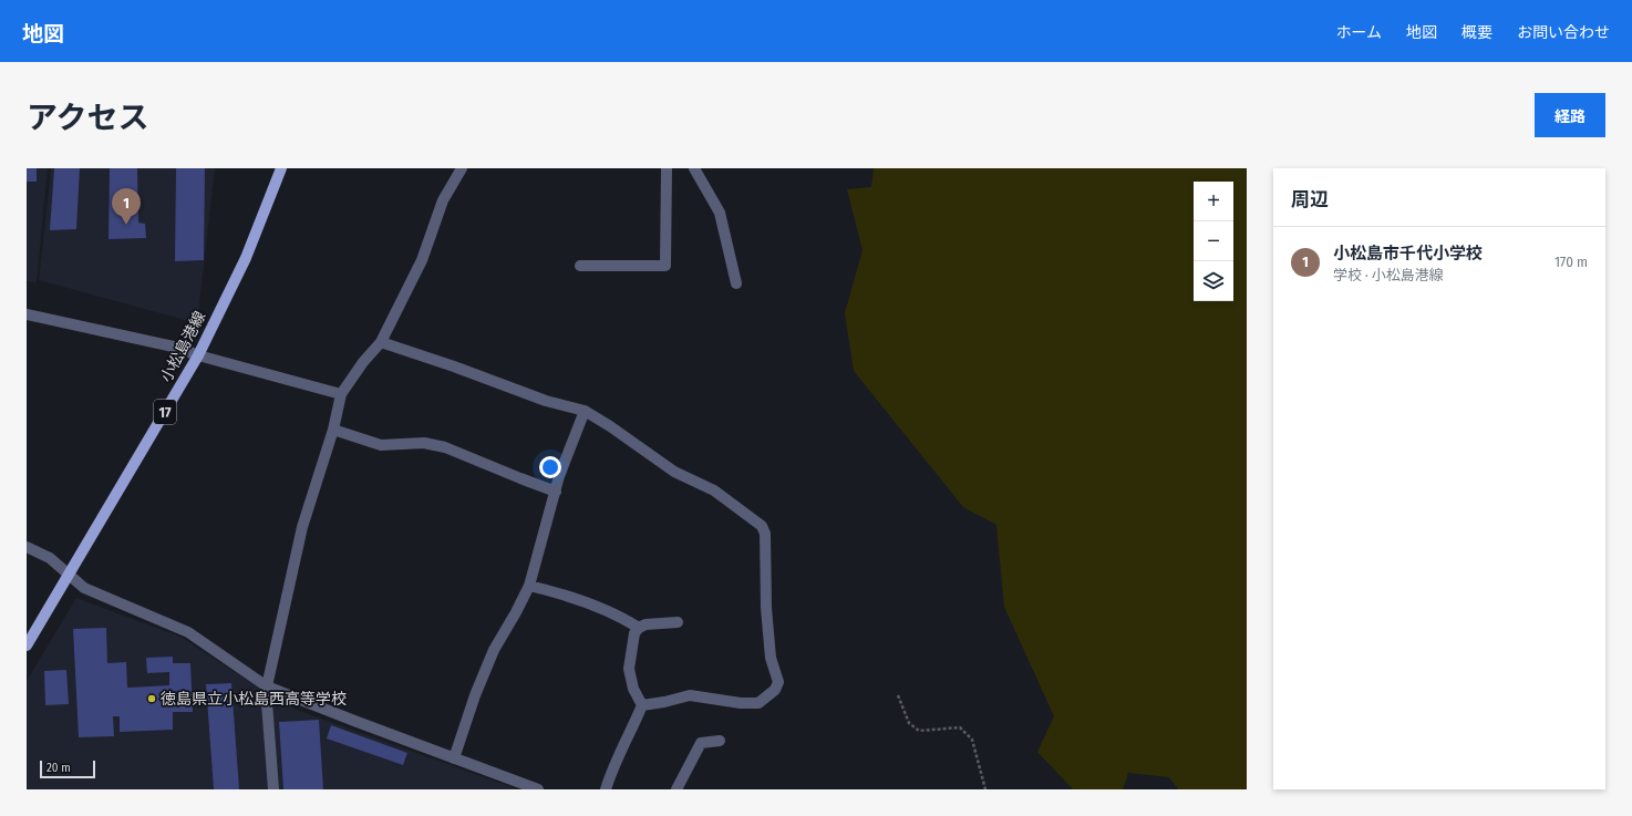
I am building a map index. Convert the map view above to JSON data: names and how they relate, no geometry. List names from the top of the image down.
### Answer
{
  "streets": {
    "main road": ["小松島港線", "17"]
  },
  "places": ["徳島県立小松島西高等学校"],
  "scale_bar": "20 m",
  "page": {
    "header": "地図",
    "nav": [
      "ホーム",
      "地図",
      "概要",
      "お問い合わせ"
    ],
    "title": "アクセス",
    "buttons": "経路",
    "heading": "周辺",
    "map_buttons": ["+", "−"],
    "pins": "1",
    "list": [
      {
        "mark": "1",
        "name": "小松島市千代小学校",
        "note": "学校 · 小松島港線",
        "value": "170 m"
      }
    ],
    "scale": "20 m"
  }
}
